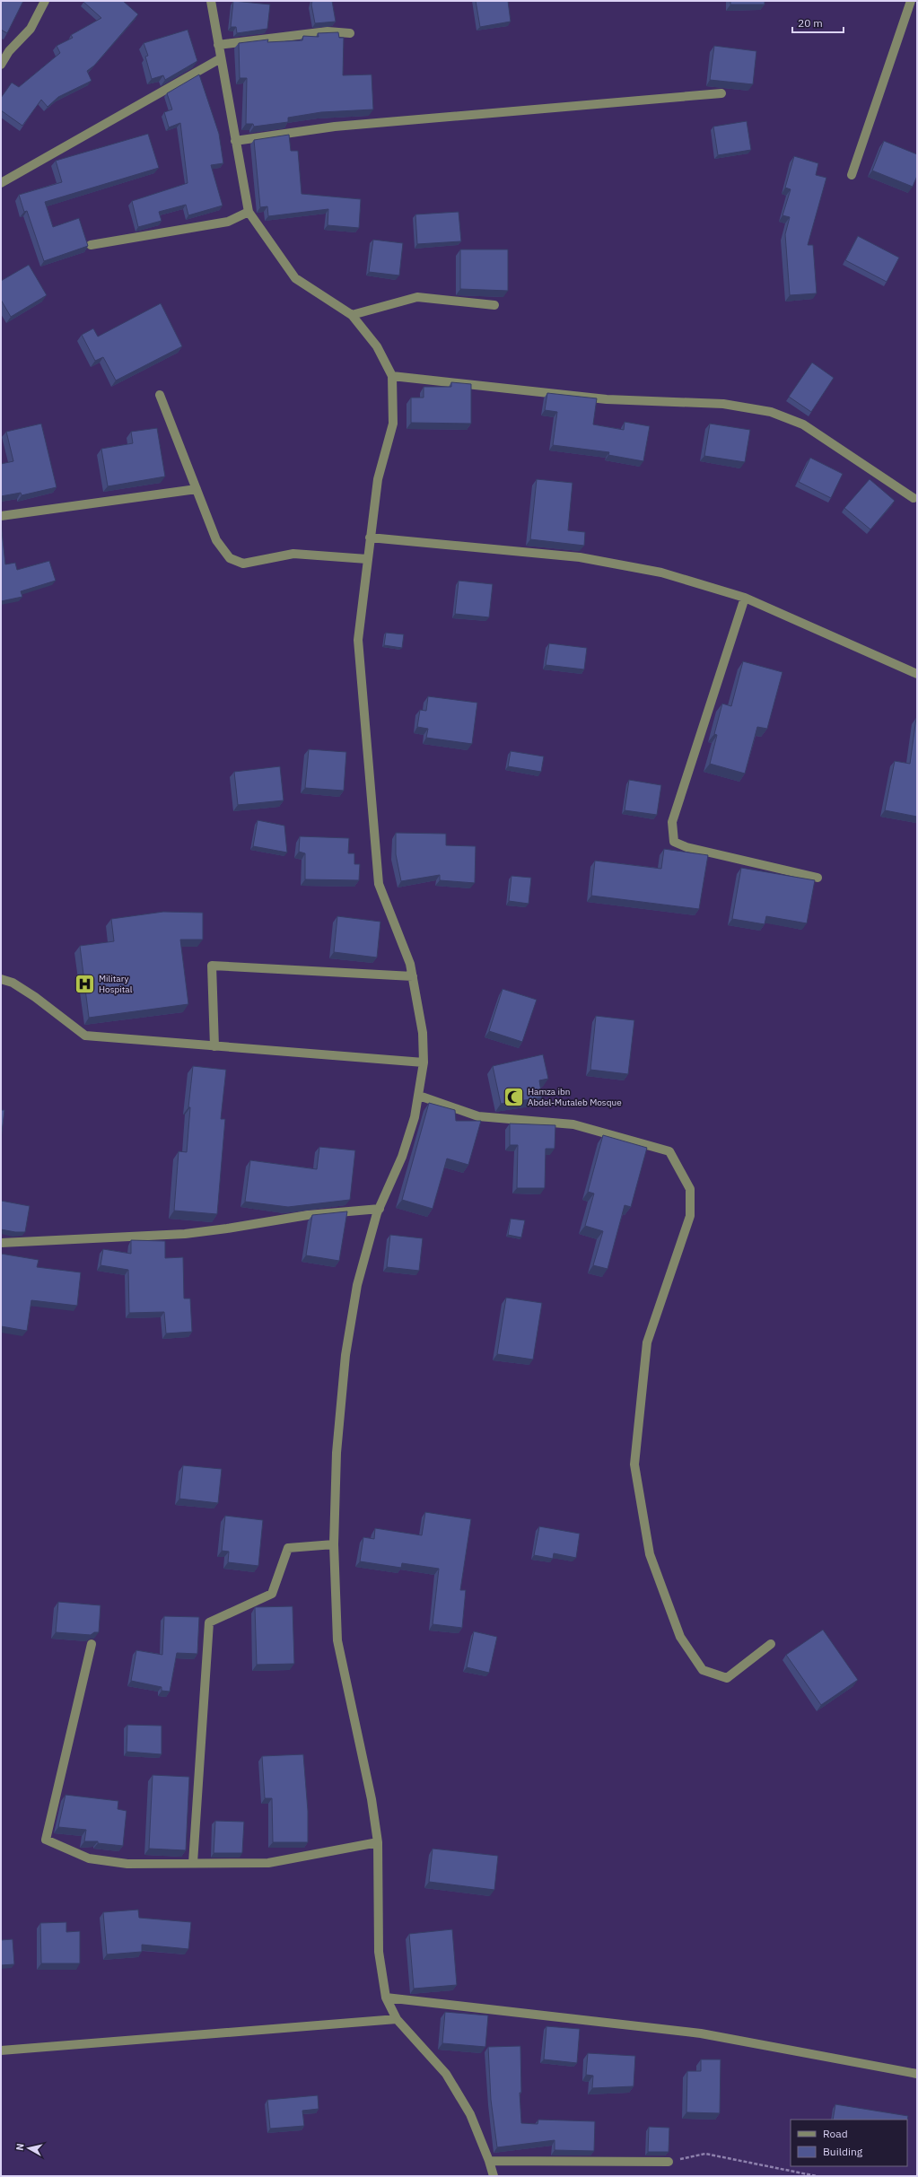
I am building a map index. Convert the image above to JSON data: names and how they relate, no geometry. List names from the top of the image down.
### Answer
{
  "places": {
    "hospital": ["Military Hospital"],
    "mosque": ["Hamza ibn Abdel-Mutaleb Mosque"]
  },
  "legend": ["Road", "Building"],
  "scale_bar": "20 m",
  "north": "left"
}
